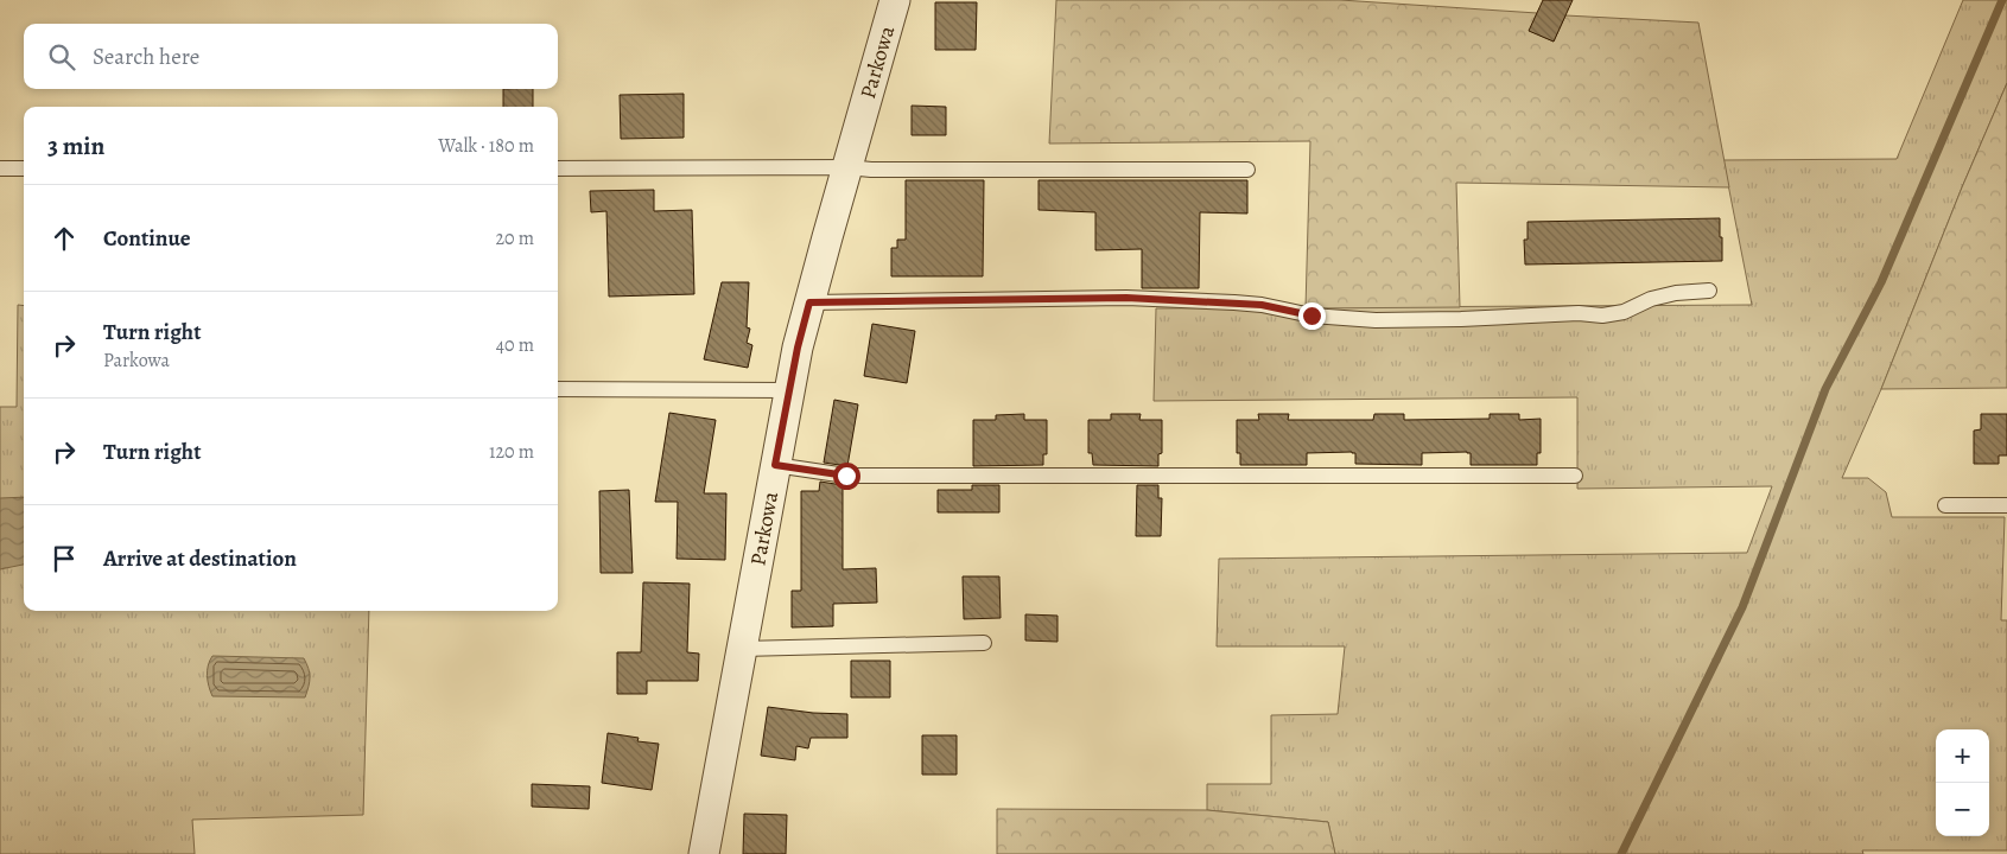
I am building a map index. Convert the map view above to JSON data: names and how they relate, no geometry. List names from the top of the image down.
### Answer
{
  "streets": {
    "street": ["Parkowa"]
  },
  "page": {
    "search": "Search here",
    "heading": ["3 min", "Walk · 180 m"],
    "list": [
      ["Continue", "20 m"],
      ["Turn right", "Parkowa", "40 m"],
      ["Turn right", "120 m"],
      "Arrive at destination"
    ],
    "map_buttons": ["+", "−"]
  }
}
